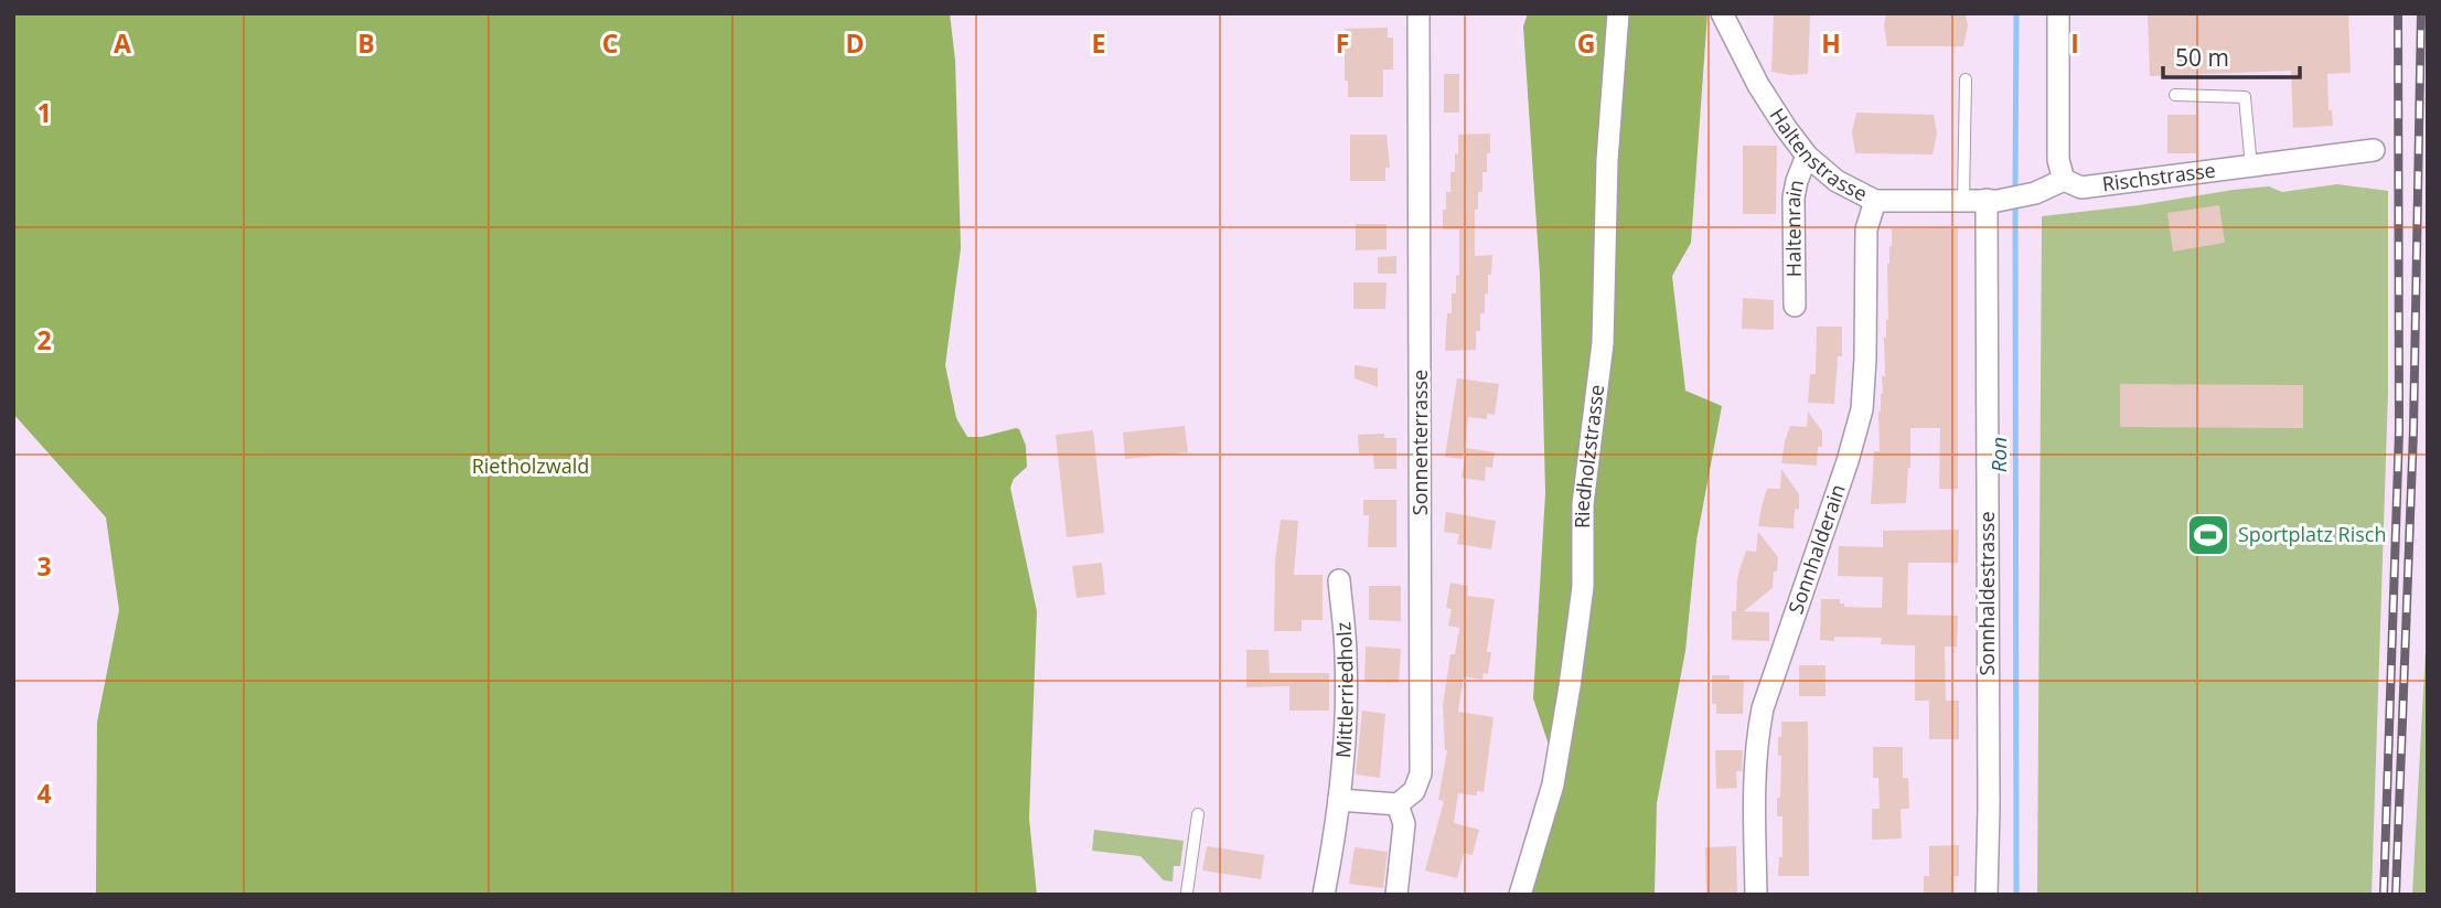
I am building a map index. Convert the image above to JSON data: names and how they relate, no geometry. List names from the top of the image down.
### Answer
{
  "streets": {
    "street": [
      "Haltenstrasse",
      "Rischstrasse",
      "Haltenrain",
      "Sonnenterrasse",
      "Riedholzstrasse",
      "Sonnhalderain",
      "Sonnhaldestrasse",
      "Mittlerriedholz"
    ]
  },
  "crossings": [
    ["Haltenstrasse", "Rischstrasse"],
    ["Haltenstrasse", "Haltenrain"],
    ["Haltenstrasse", "Sonnhalderain"],
    ["Haltenstrasse", "Sonnhaldestrasse"]
  ],
  "water": ["Ron"],
  "parks": ["Rietholzwald"],
  "places": {
    "sports": ["Sportplatz Risch"]
  },
  "scale_bar": "50 m",
  "grid": {
    "columns": [
      "A",
      "B",
      "C",
      "D",
      "E",
      "F",
      "G",
      "H",
      "I"
    ],
    "rows": [
      "1",
      "2",
      "3",
      "4"
    ]
  }
}
